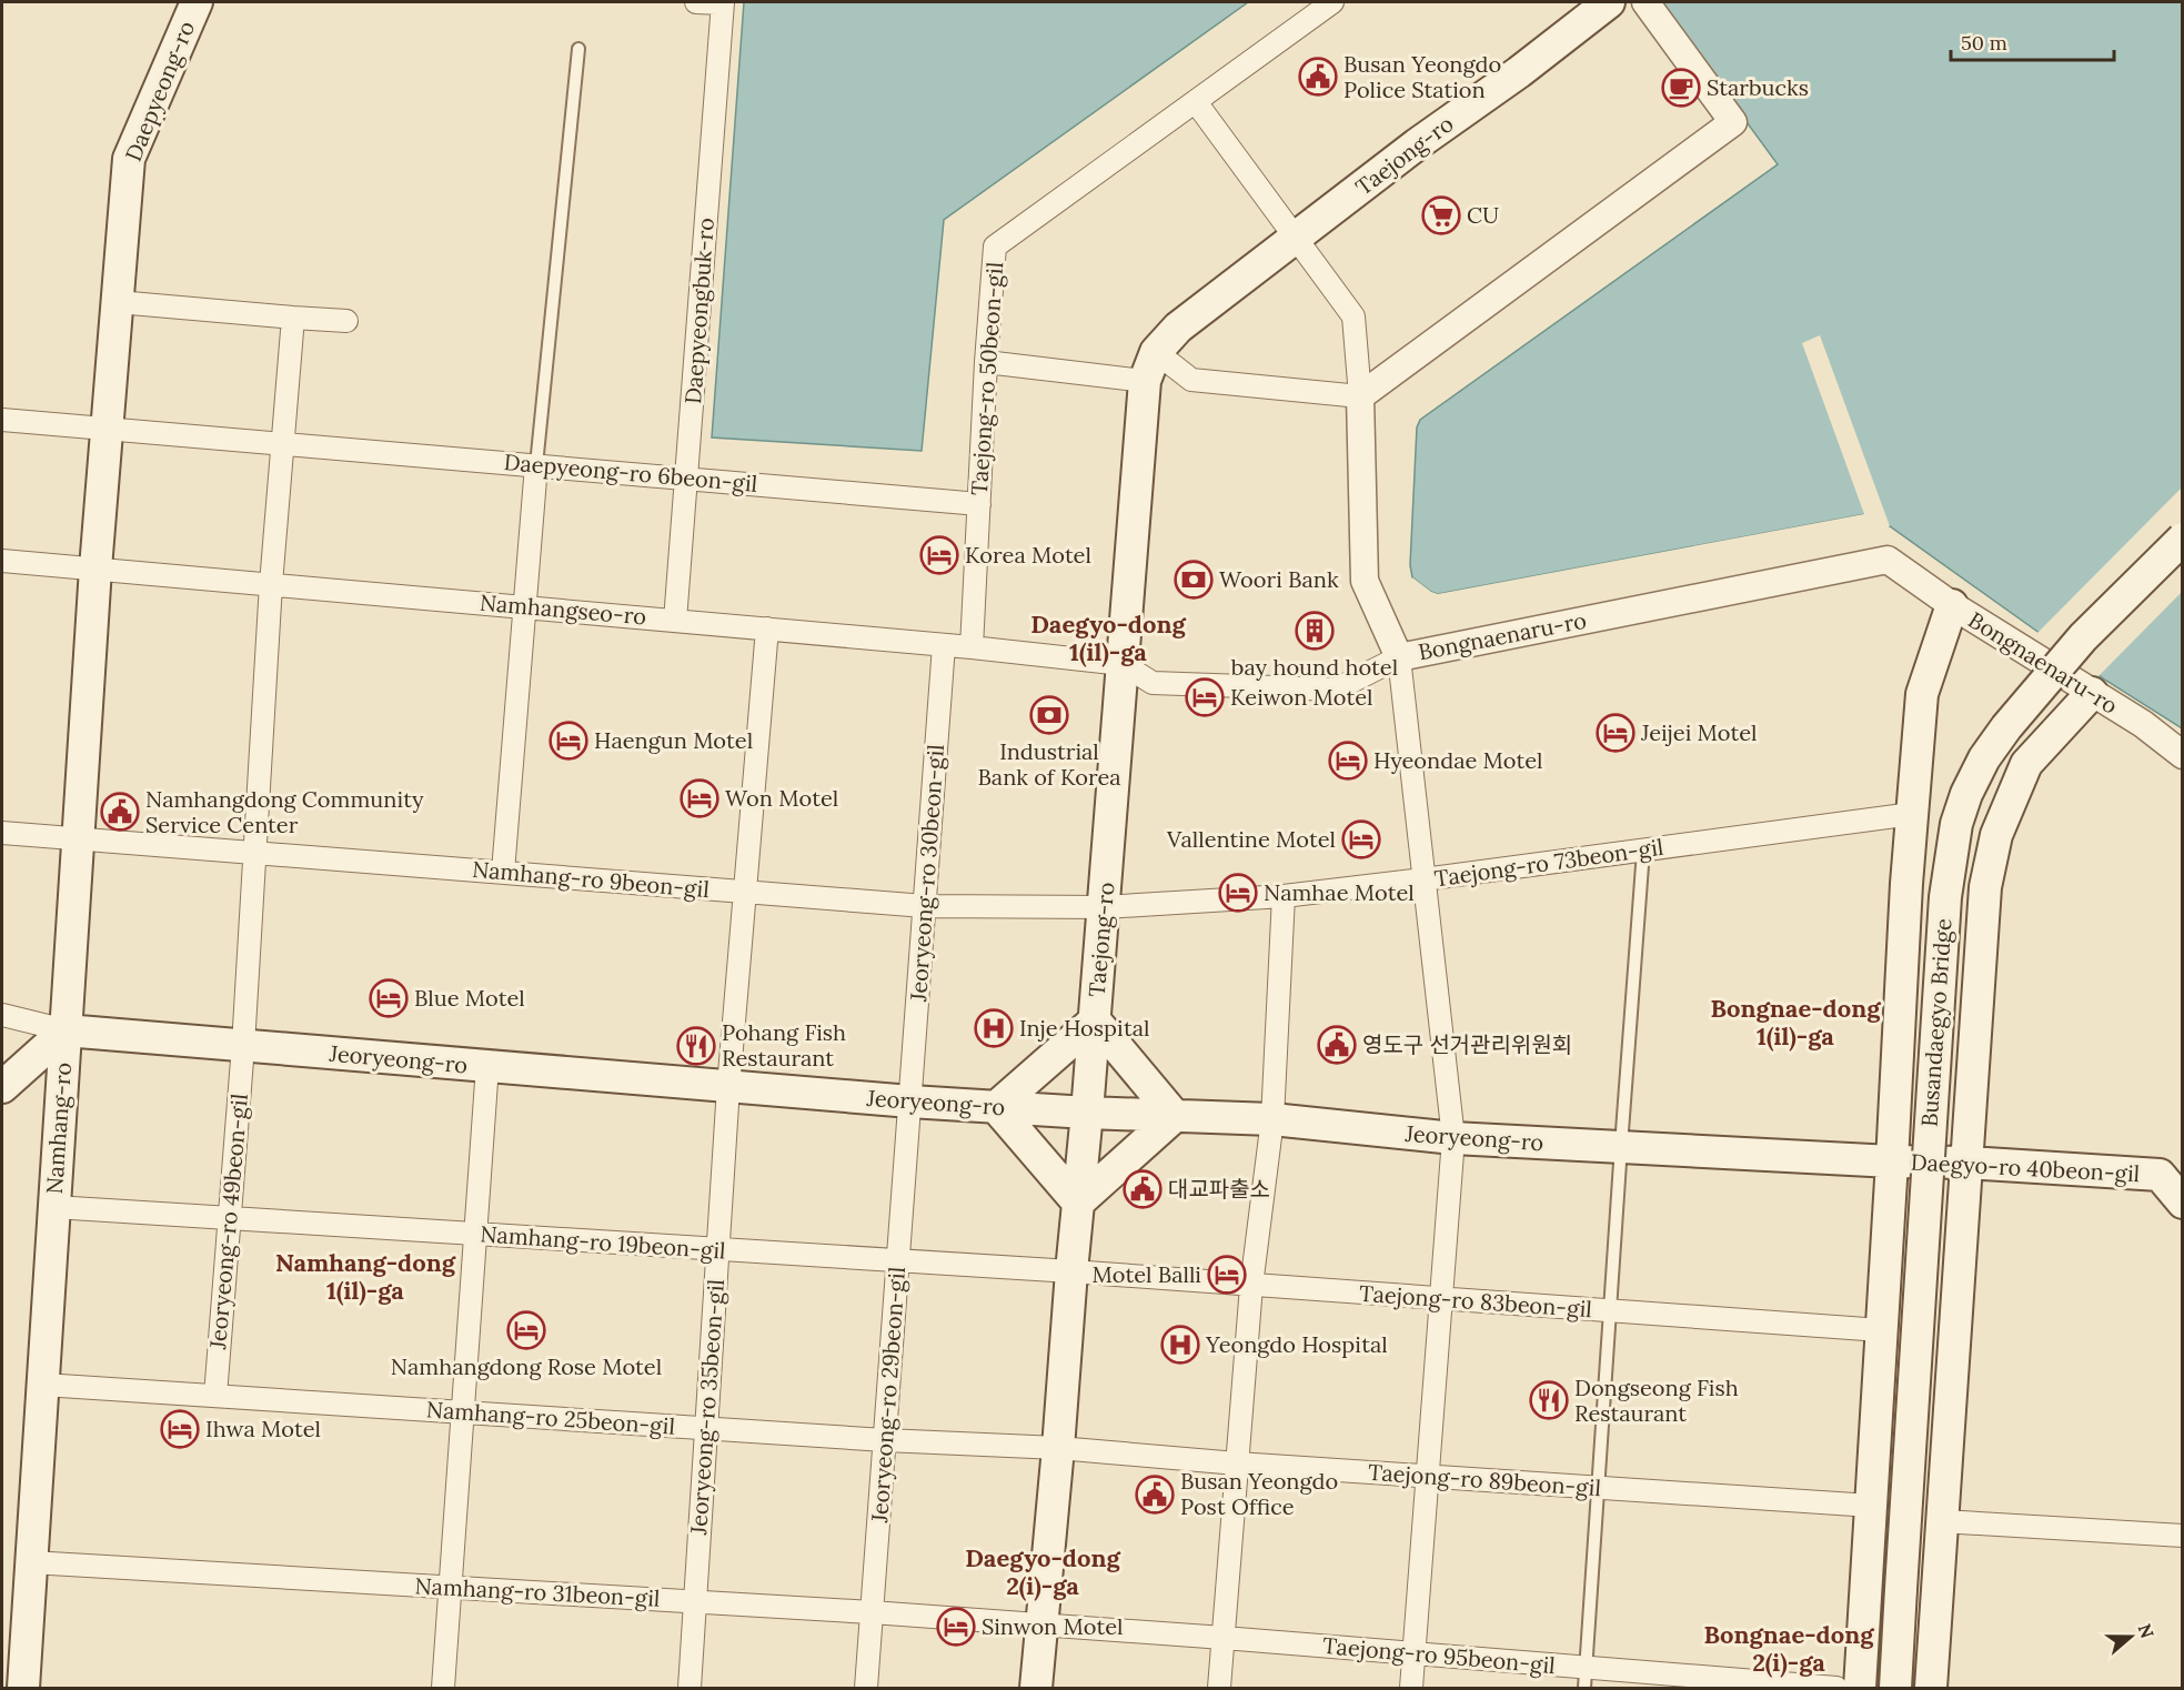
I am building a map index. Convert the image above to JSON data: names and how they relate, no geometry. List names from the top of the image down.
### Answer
{
  "streets": {
    "main road": [
      "Daepyeong-ro",
      "Taejong-ro",
      "Busandaegyo Bridge",
      "Jeoryeong-ro",
      "Namhang-ro",
      "Daegyo-ro 40beon-gil"
    ],
    "street": [
      "Daepyeongbuk-ro",
      "Taejong-ro 50beon-gil",
      "Daepyeong-ro 6beon-gil",
      "Namhangseo-ro",
      "Bongnaenaru-ro",
      "Taejong-ro 73beon-gil",
      "Jeoryeong-ro 30beon-gil",
      "Namhang-ro 9beon-gil",
      "Jeoryeong-ro 49beon-gil",
      "Namhang-ro 19beon-gil",
      "Taejong-ro 83beon-gil",
      "Jeoryeong-ro 29beon-gil",
      "Jeoryeong-ro 35beon-gil",
      "Namhang-ro 25beon-gil",
      "Taejong-ro 89beon-gil",
      "Namhang-ro 31beon-gil",
      "Taejong-ro 95beon-gil"
    ]
  },
  "crossings": [
    ["Daepyeong-ro", "Daepyeong-ro 6beon-gil"],
    ["Daepyeong-ro", "Namhangseo-ro"],
    ["Daepyeong-ro", "Namhang-ro"],
    ["Taejong-ro", "Namhangseo-ro"],
    ["Taejong-ro", "Taejong-ro 73beon-gil"],
    ["Taejong-ro", "Namhang-ro 9beon-gil"],
    ["Taejong-ro", "Jeoryeong-ro"],
    ["Taejong-ro", "Namhang-ro 19beon-gil"],
    ["Taejong-ro", "Taejong-ro 83beon-gil"],
    ["Taejong-ro", "Namhang-ro 25beon-gil"],
    ["Taejong-ro", "Taejong-ro 89beon-gil"],
    ["Taejong-ro", "Namhang-ro 31beon-gil"],
    ["Taejong-ro", "Taejong-ro 95beon-gil"],
    ["Daepyeongbuk-ro", "Daepyeong-ro 6beon-gil"],
    ["Daepyeongbuk-ro", "Namhangseo-ro"],
    ["Taejong-ro 50beon-gil", "Daepyeong-ro 6beon-gil"],
    ["Taejong-ro 50beon-gil", "Namhangseo-ro"],
    ["Namhangseo-ro", "Jeoryeong-ro 30beon-gil"],
    ["Namhangseo-ro", "Namhang-ro"],
    ["Namhangseo-ro", "Jeoryeong-ro 49beon-gil"],
    ["Namhangseo-ro", "Jeoryeong-ro 35beon-gil"],
    ["Taejong-ro 73beon-gil", "Namhang-ro 9beon-gil"],
    ["Jeoryeong-ro 30beon-gil", "Namhang-ro 9beon-gil"],
    ["Jeoryeong-ro 30beon-gil", "Jeoryeong-ro"],
    ["Jeoryeong-ro 30beon-gil", "Jeoryeong-ro 29beon-gil"],
    ["Namhang-ro 9beon-gil", "Namhang-ro"],
    ["Namhang-ro 9beon-gil", "Jeoryeong-ro 49beon-gil"],
    ["Namhang-ro 9beon-gil", "Jeoryeong-ro 35beon-gil"],
    ["Jeoryeong-ro", "Namhang-ro"],
    ["Jeoryeong-ro", "Daegyo-ro 40beon-gil"],
    ["Jeoryeong-ro", "Jeoryeong-ro 49beon-gil"],
    ["Jeoryeong-ro", "Jeoryeong-ro 29beon-gil"],
    ["Jeoryeong-ro", "Jeoryeong-ro 35beon-gil"],
    ["Namhang-ro", "Namhang-ro 19beon-gil"],
    ["Namhang-ro", "Namhang-ro 25beon-gil"],
    ["Namhang-ro", "Namhang-ro 31beon-gil"],
    ["Jeoryeong-ro 49beon-gil", "Namhang-ro 19beon-gil"],
    ["Jeoryeong-ro 49beon-gil", "Namhang-ro 25beon-gil"],
    ["Namhang-ro 19beon-gil", "Taejong-ro 83beon-gil"],
    ["Namhang-ro 19beon-gil", "Jeoryeong-ro 29beon-gil"],
    ["Namhang-ro 19beon-gil", "Jeoryeong-ro 35beon-gil"],
    ["Jeoryeong-ro 29beon-gil", "Namhang-ro 25beon-gil"],
    ["Jeoryeong-ro 29beon-gil", "Namhang-ro 31beon-gil"],
    ["Jeoryeong-ro 35beon-gil", "Namhang-ro 25beon-gil"],
    ["Jeoryeong-ro 35beon-gil", "Namhang-ro 31beon-gil"],
    ["Namhang-ro 25beon-gil", "Taejong-ro 89beon-gil"],
    ["Namhang-ro 31beon-gil", "Taejong-ro 95beon-gil"]
  ],
  "districts": [
    "Daegyo-dong 1(il)-ga",
    "Bongnae-dong 1(il)-ga",
    "Namhang-dong 1(il)-ga",
    "Daegyo-dong 2(i)-ga",
    "Bongnae-dong 2(i)-ga"
  ],
  "places": {
    "public building": [
      "Busan Yeongdo Police Station",
      "Namhangdong Community Service Center",
      "영도구 선거관리위원회",
      "대교파출소",
      "Busan Yeongdo Post Office"
    ],
    "cafe": ["Starbucks"],
    "supermarket": ["CU"],
    "hotel": [
      "Korea Motel",
      "Keiwon Motel",
      "Jeijei Motel",
      "Haengun Motel",
      "Hyeondae Motel",
      "Won Motel",
      "Vallentine Motel",
      "Namhae Motel",
      "Blue Motel",
      "Motel Balli",
      "Namhangdong Rose Motel",
      "Ihwa Motel",
      "Sinwon Motel"
    ],
    "bank": ["Woori Bank", "Industrial Bank of Korea"],
    "building": ["bay hound hotel"],
    "hospital": ["Inje Hospital", "Yeongdo Hospital"],
    "restaurant": ["Pohang Fish Restaurant", "Dongseong Fish Restaurant"]
  },
  "scale_bar": "50 m",
  "north": "right"
}
